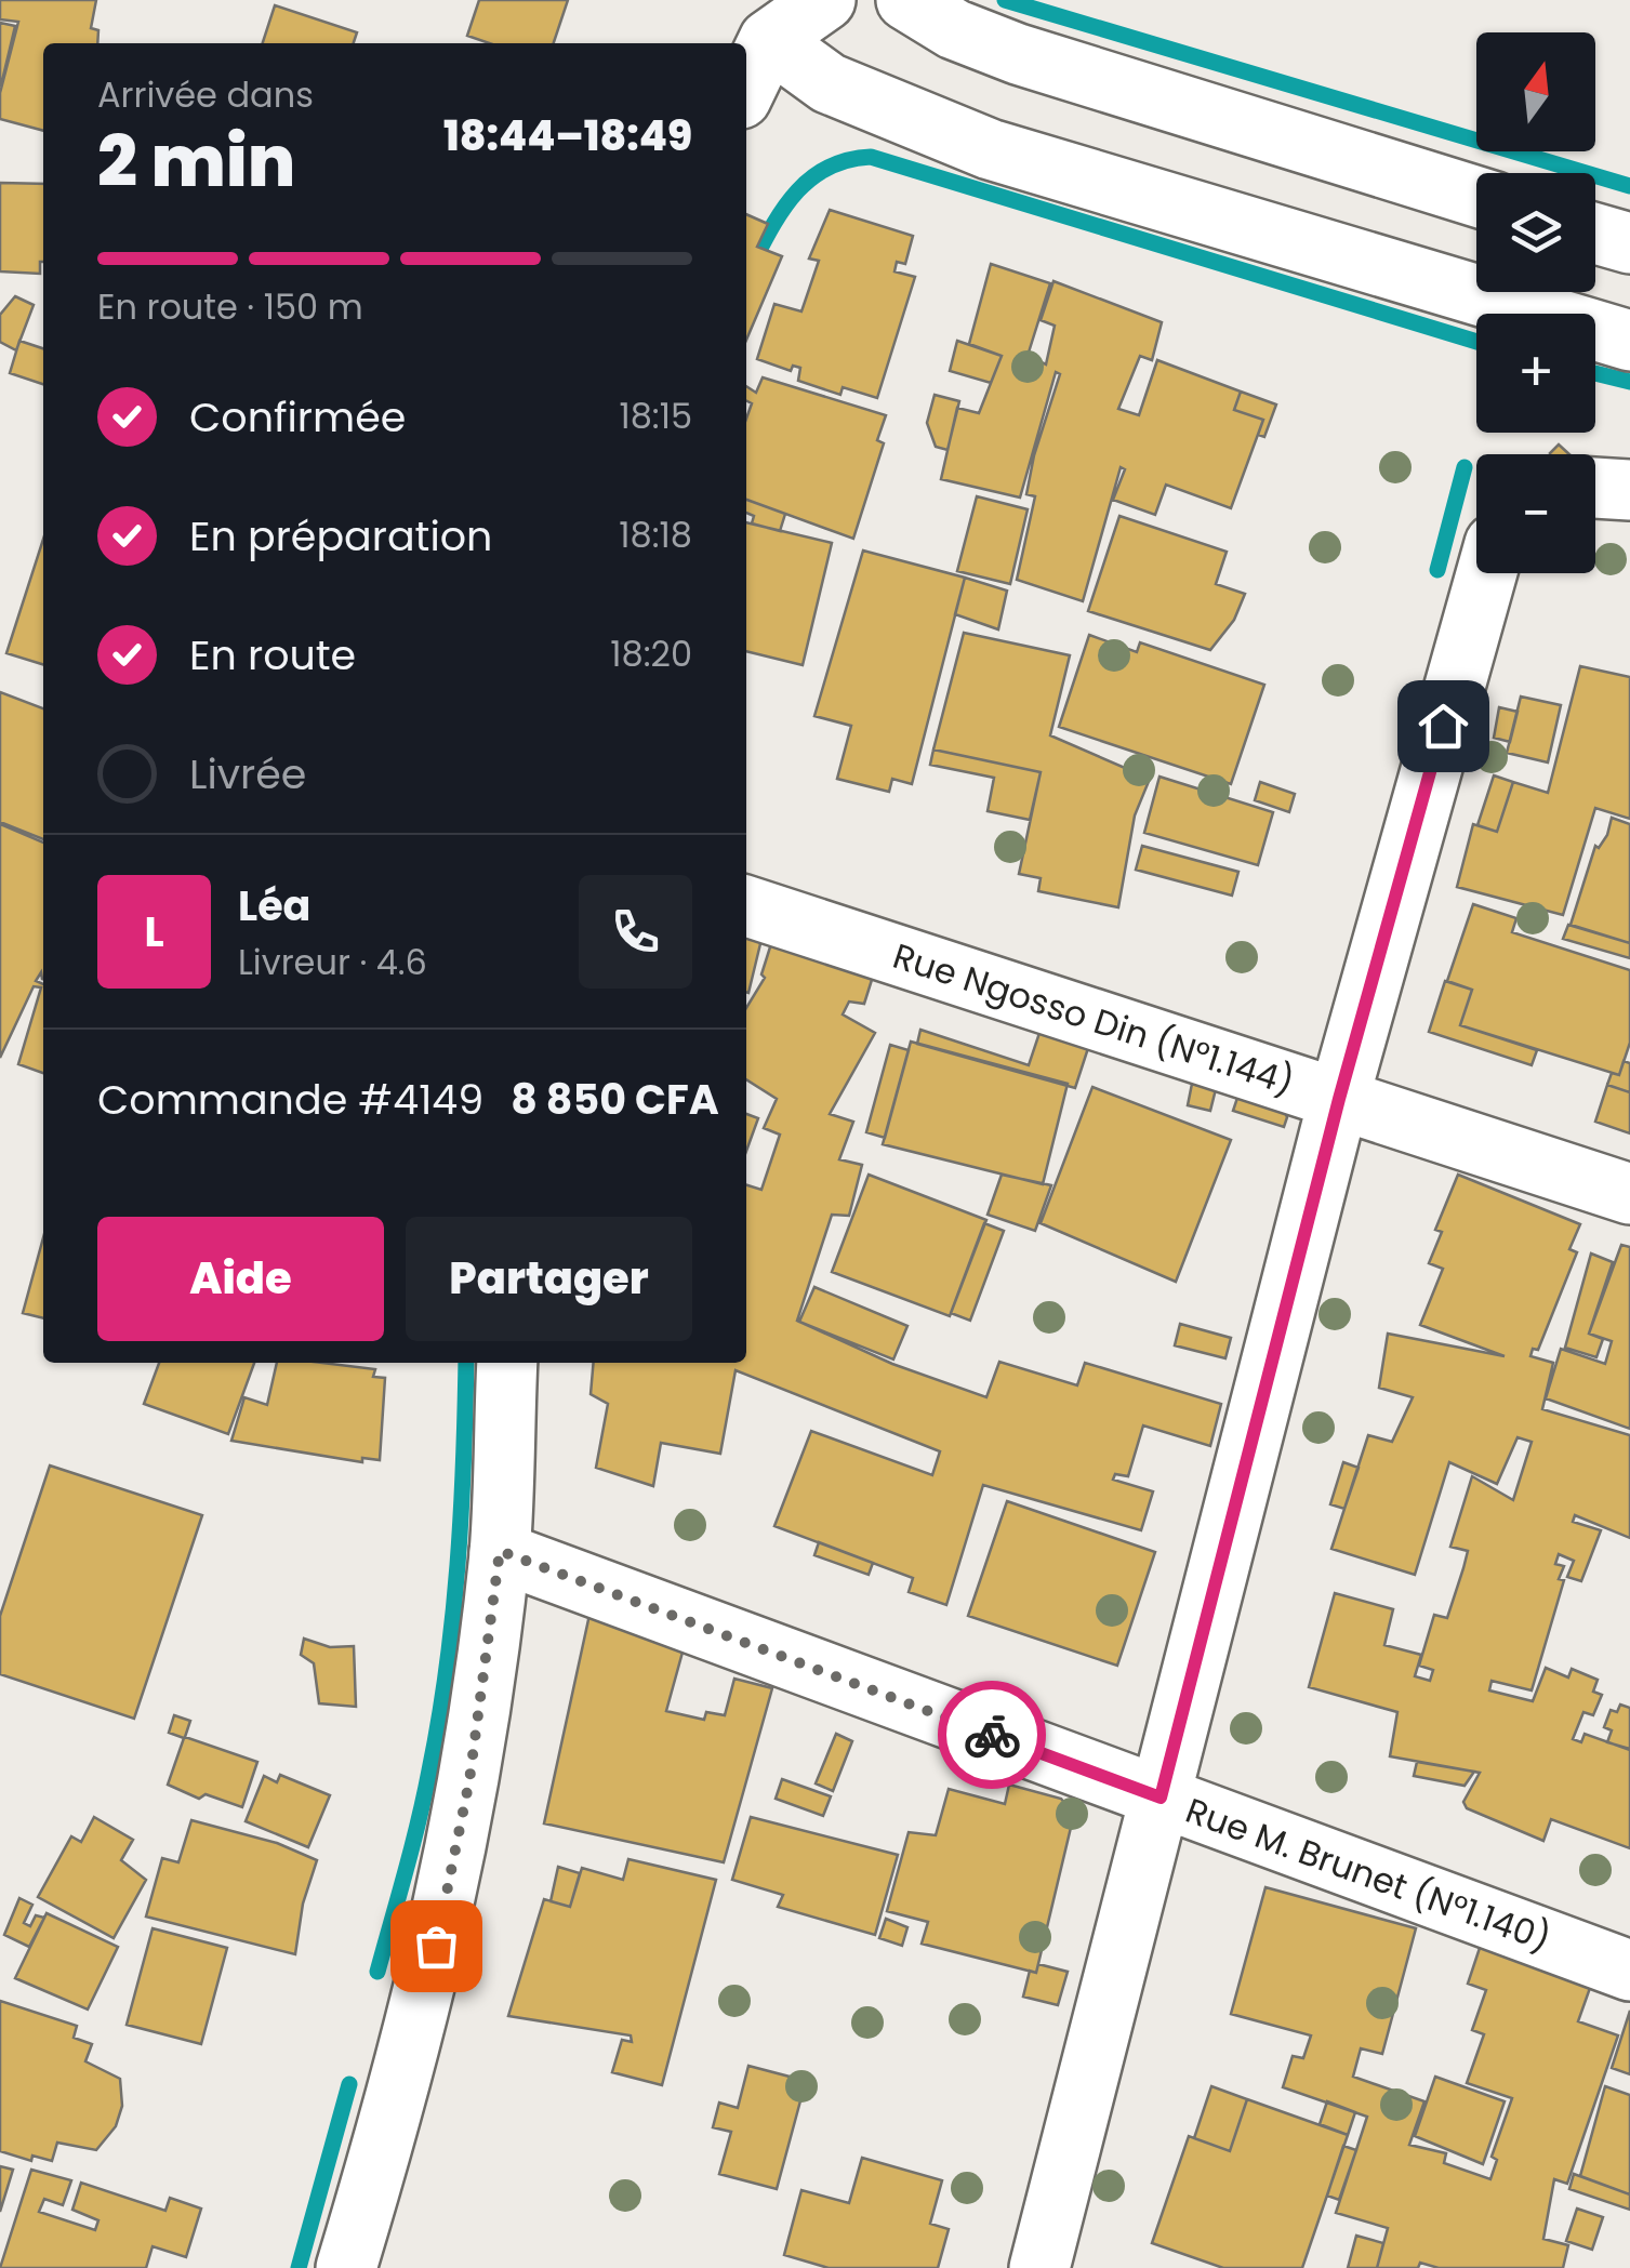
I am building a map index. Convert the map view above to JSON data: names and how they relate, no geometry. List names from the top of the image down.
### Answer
{
  "streets": {
    "street": ["Rue Ngosso Din (N°1.144)", "Rue M. Brunet (N°1.140)"]
  },
  "north": "top",
  "page": {
    "map_buttons": ["+", "−"],
    "heading": ["2 min", "Arrivée dans", "18:44–18:49"],
    "panel": [
      "Léa",
      "Livreur · 4.6",
      "Commande #4149",
      "8 850 CFA"
    ],
    "bar": "En route · 150 m",
    "list": [
      ["Confirmée", "18:15"],
      ["En préparation", "18:18"],
      ["En route", "18:20"],
      "Livrée"
    ],
    "round": "L",
    "buttons": ["Aide", "Partager"]
  }
}
